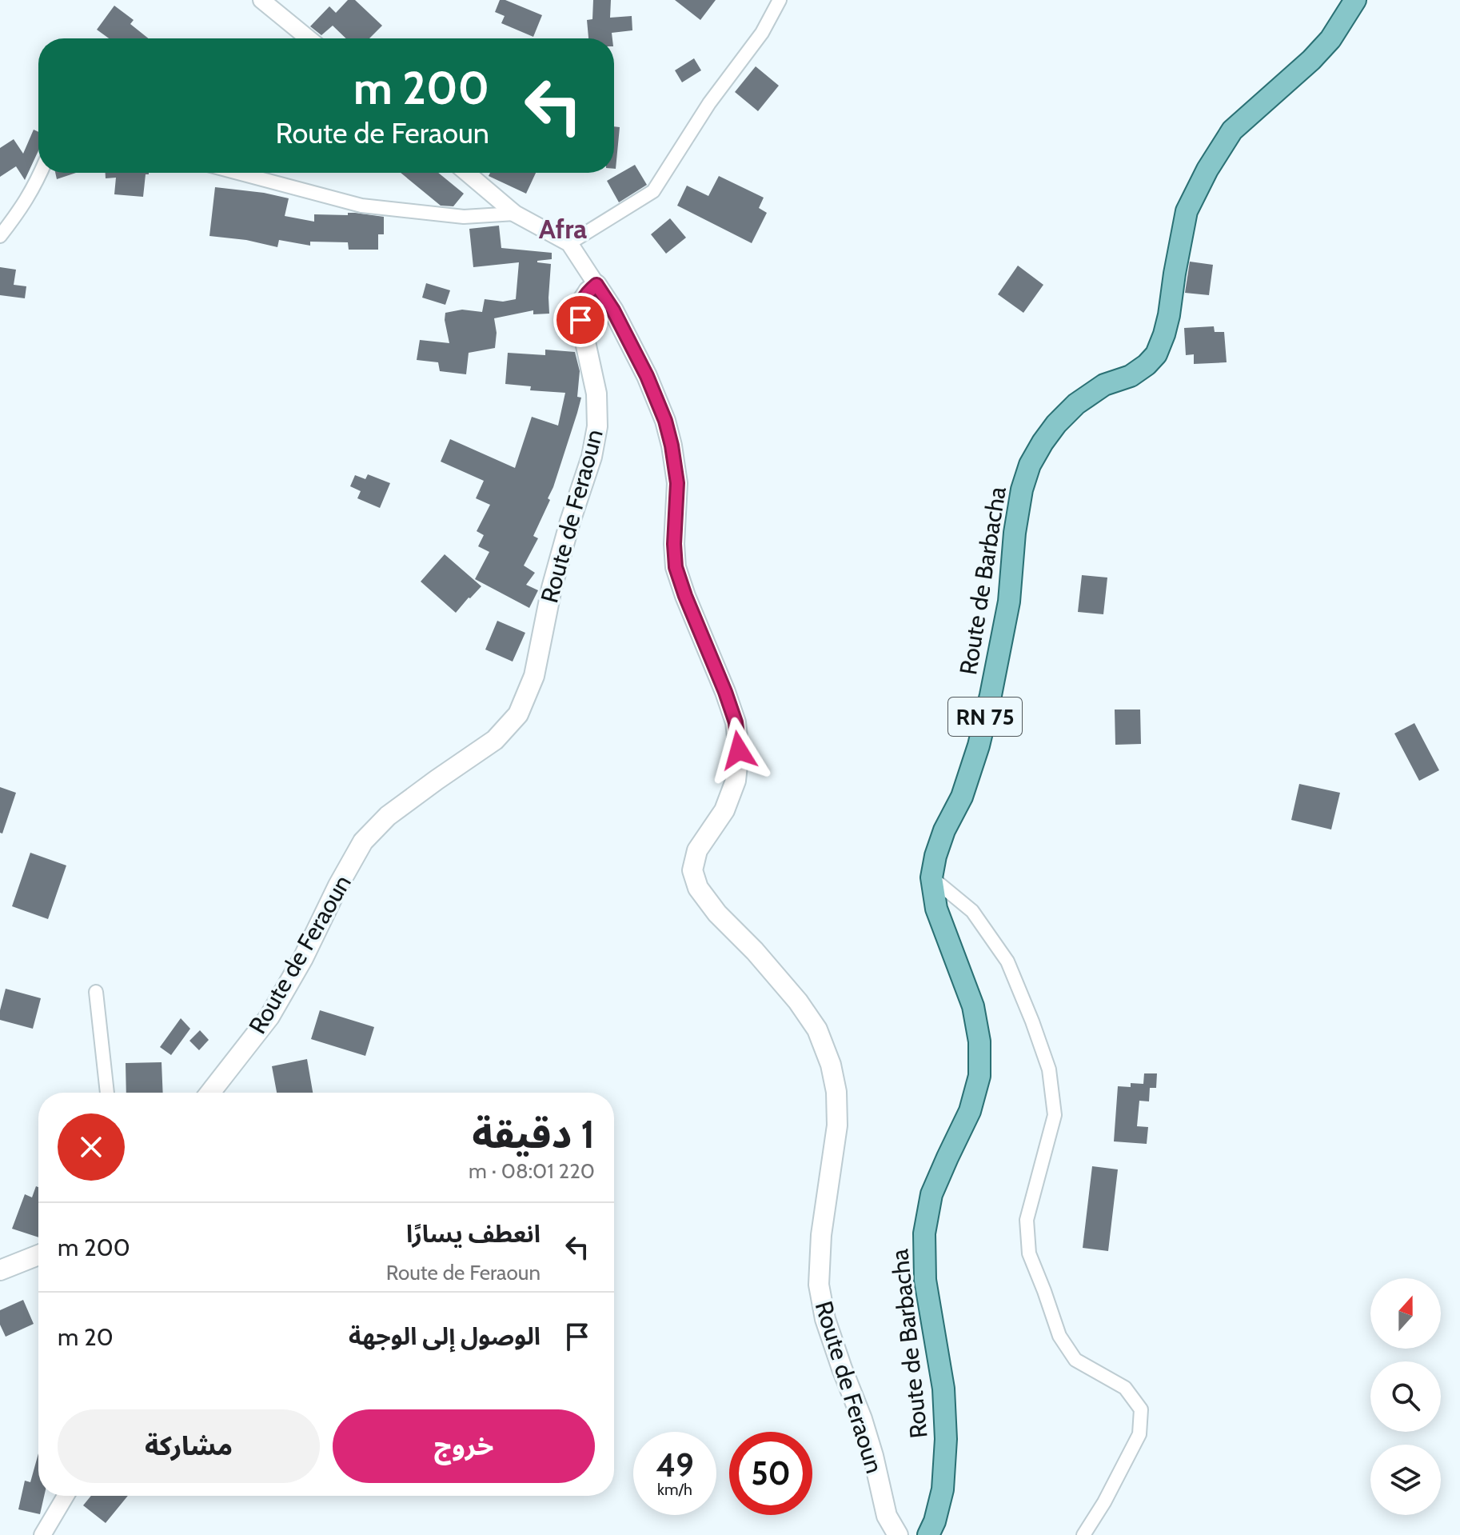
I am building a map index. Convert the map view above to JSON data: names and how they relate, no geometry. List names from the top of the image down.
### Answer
{
  "streets": {
    "main road": ["Route de Feraoun", "Route de Barbacha", "RN 75"]
  },
  "districts": ["Afra"],
  "north": "top",
  "page": {
    "turn": ["200 m", "Route de Feraoun"],
    "heading": ["1 دقيقة", "220 m · 08:01"],
    "list": [
      {
        "name": "انعطف يسارًا",
        "note": "Route de Feraoun",
        "value": "200 m"
      },
      {
        "name": "الوصول إلى الوجهة",
        "value": "20 m"
      }
    ],
    "buttons": ["خروج", "مشاركة"],
    "speed": "49 km/h",
    "limit": "50"
  }
}
